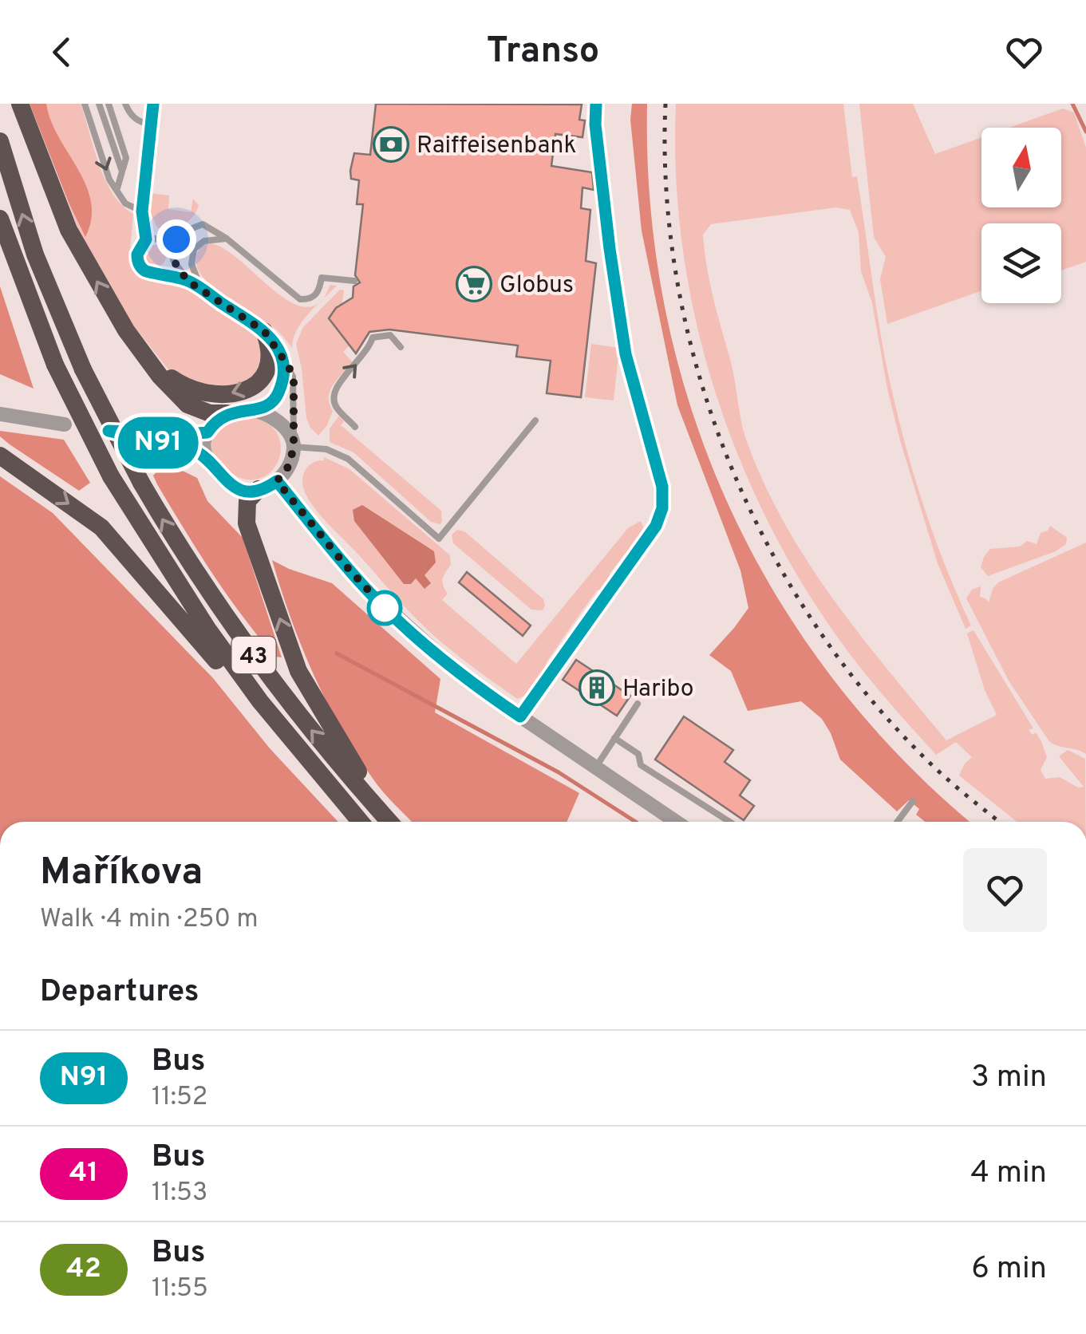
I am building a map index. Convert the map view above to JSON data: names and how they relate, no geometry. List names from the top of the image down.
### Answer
{
  "streets": {
    "highway": ["43"]
  },
  "places": {
    "bank": ["Raiffeisenbank"],
    "supermarket": ["Globus"],
    "building": ["Haribo"]
  },
  "lines": ["bus line N91"],
  "north": "top",
  "page": {
    "header": "Transo",
    "on_map": "N91",
    "heading": [
      ["Maříkova", "Walk · 4 min · 250 m"],
      "Departures"
    ],
    "list": [
      {
        "mark": "N91",
        "name": "Bus",
        "note": "11:52",
        "value": "3 min"
      },
      {
        "mark": "41",
        "name": "Bus",
        "note": "11:53",
        "value": "4 min"
      },
      {
        "mark": "42",
        "name": "Bus",
        "note": "11:55",
        "value": "6 min"
      }
    ]
  }
}
